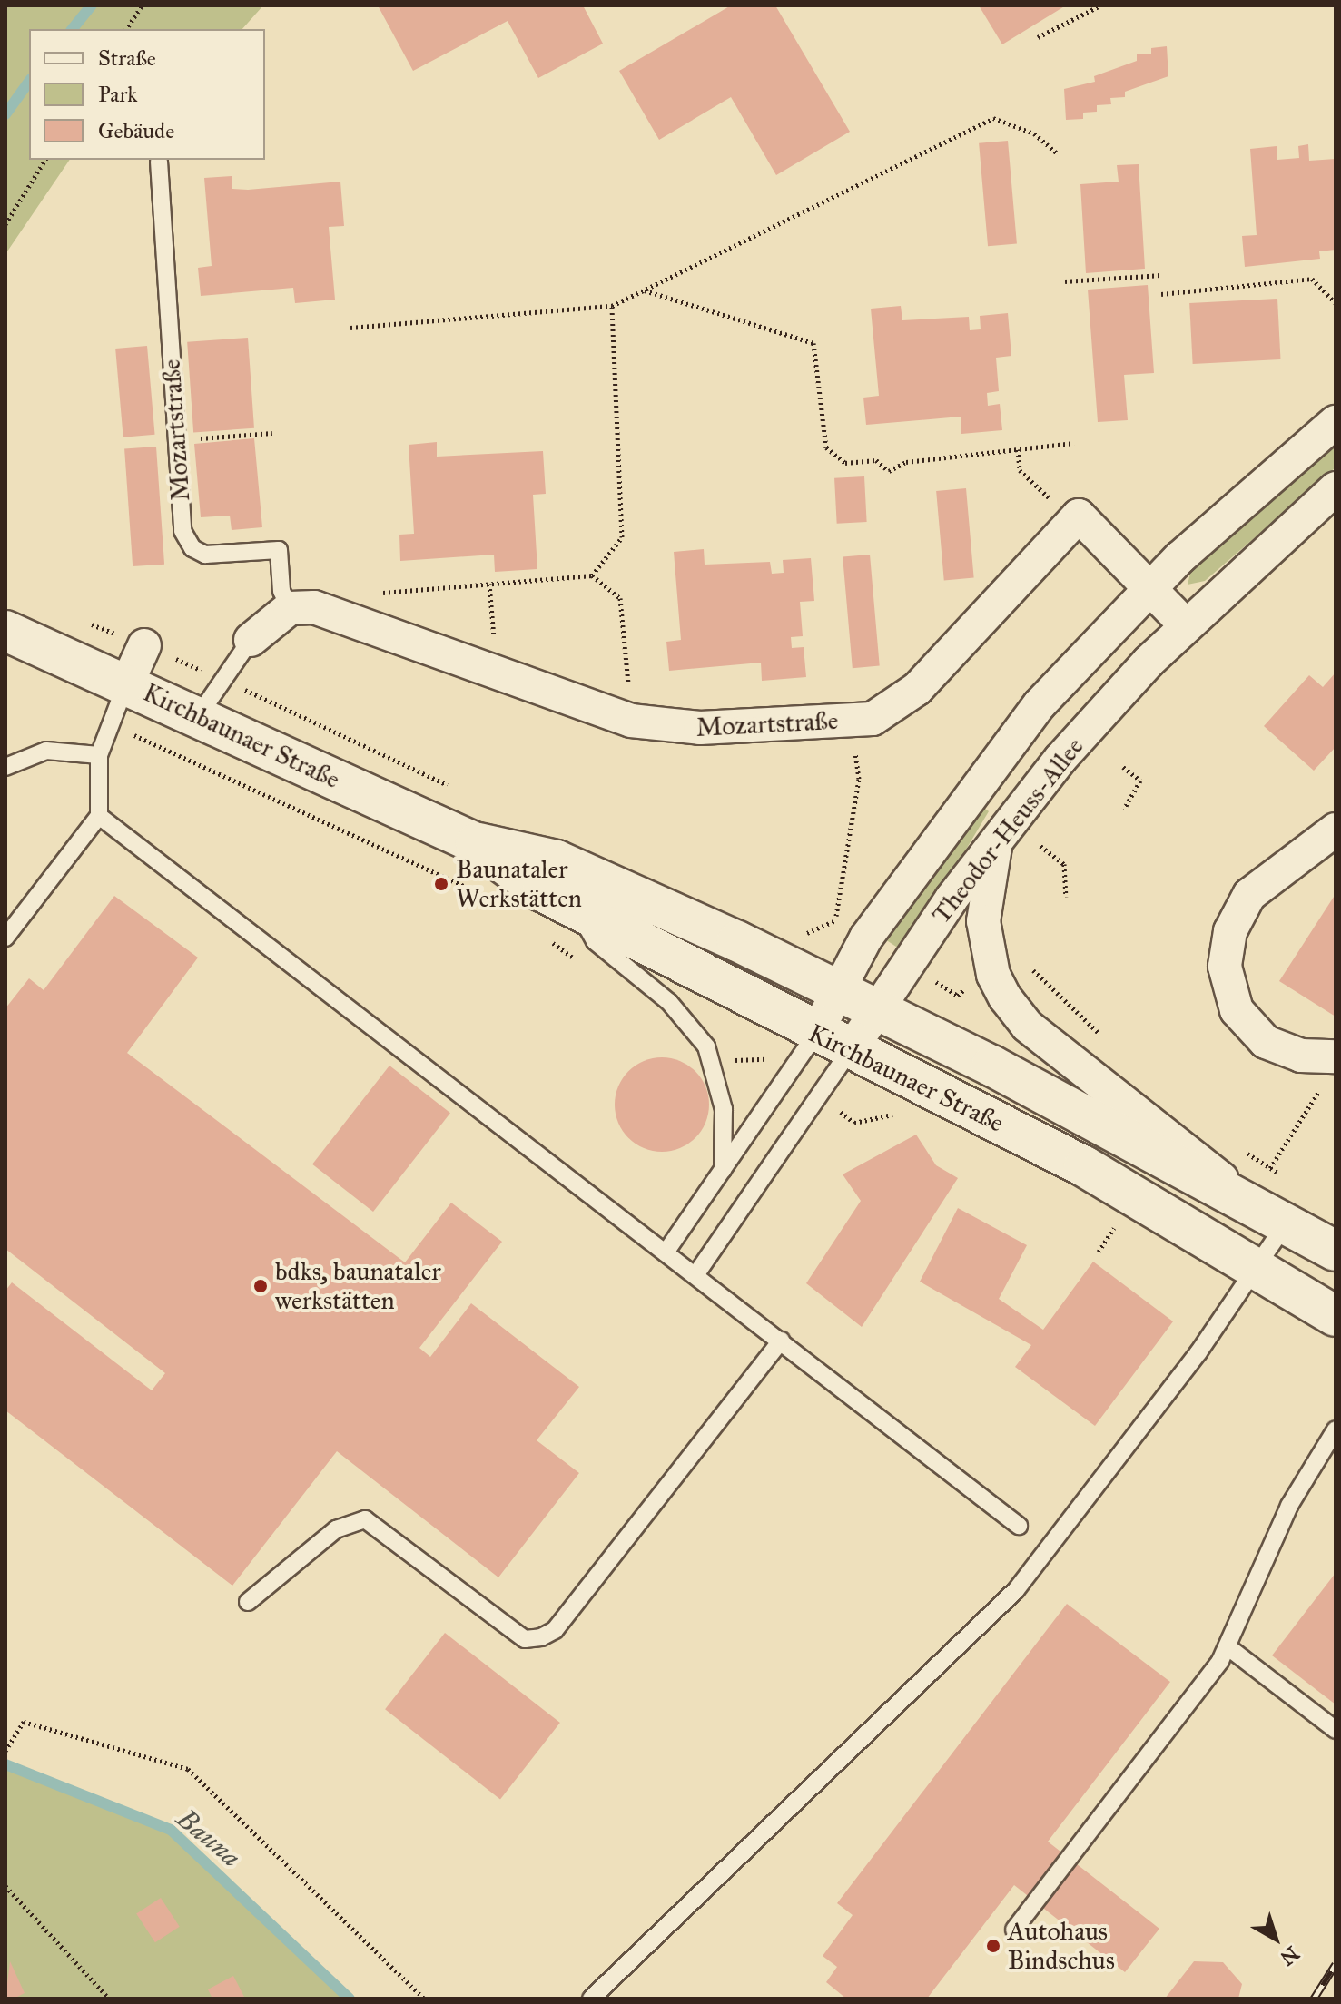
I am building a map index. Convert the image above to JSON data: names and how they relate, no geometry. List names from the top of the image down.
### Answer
{
  "streets": {
    "street": ["Mozartstraße", "Kirchbaunaer Straße", "Theodor-Heuss-Allee"]
  },
  "crossings": [
    ["Kirchbaunaer Straße", "Theodor-Heuss-Allee"]
  ],
  "water": ["Bauna"],
  "places": ["Baunataler Werkstätten", "bdks, baunataler werkstätten", "Autohaus Bindschus"],
  "legend": ["Straße", "Park", "Gebäude"],
  "north": "bottom right"
}
